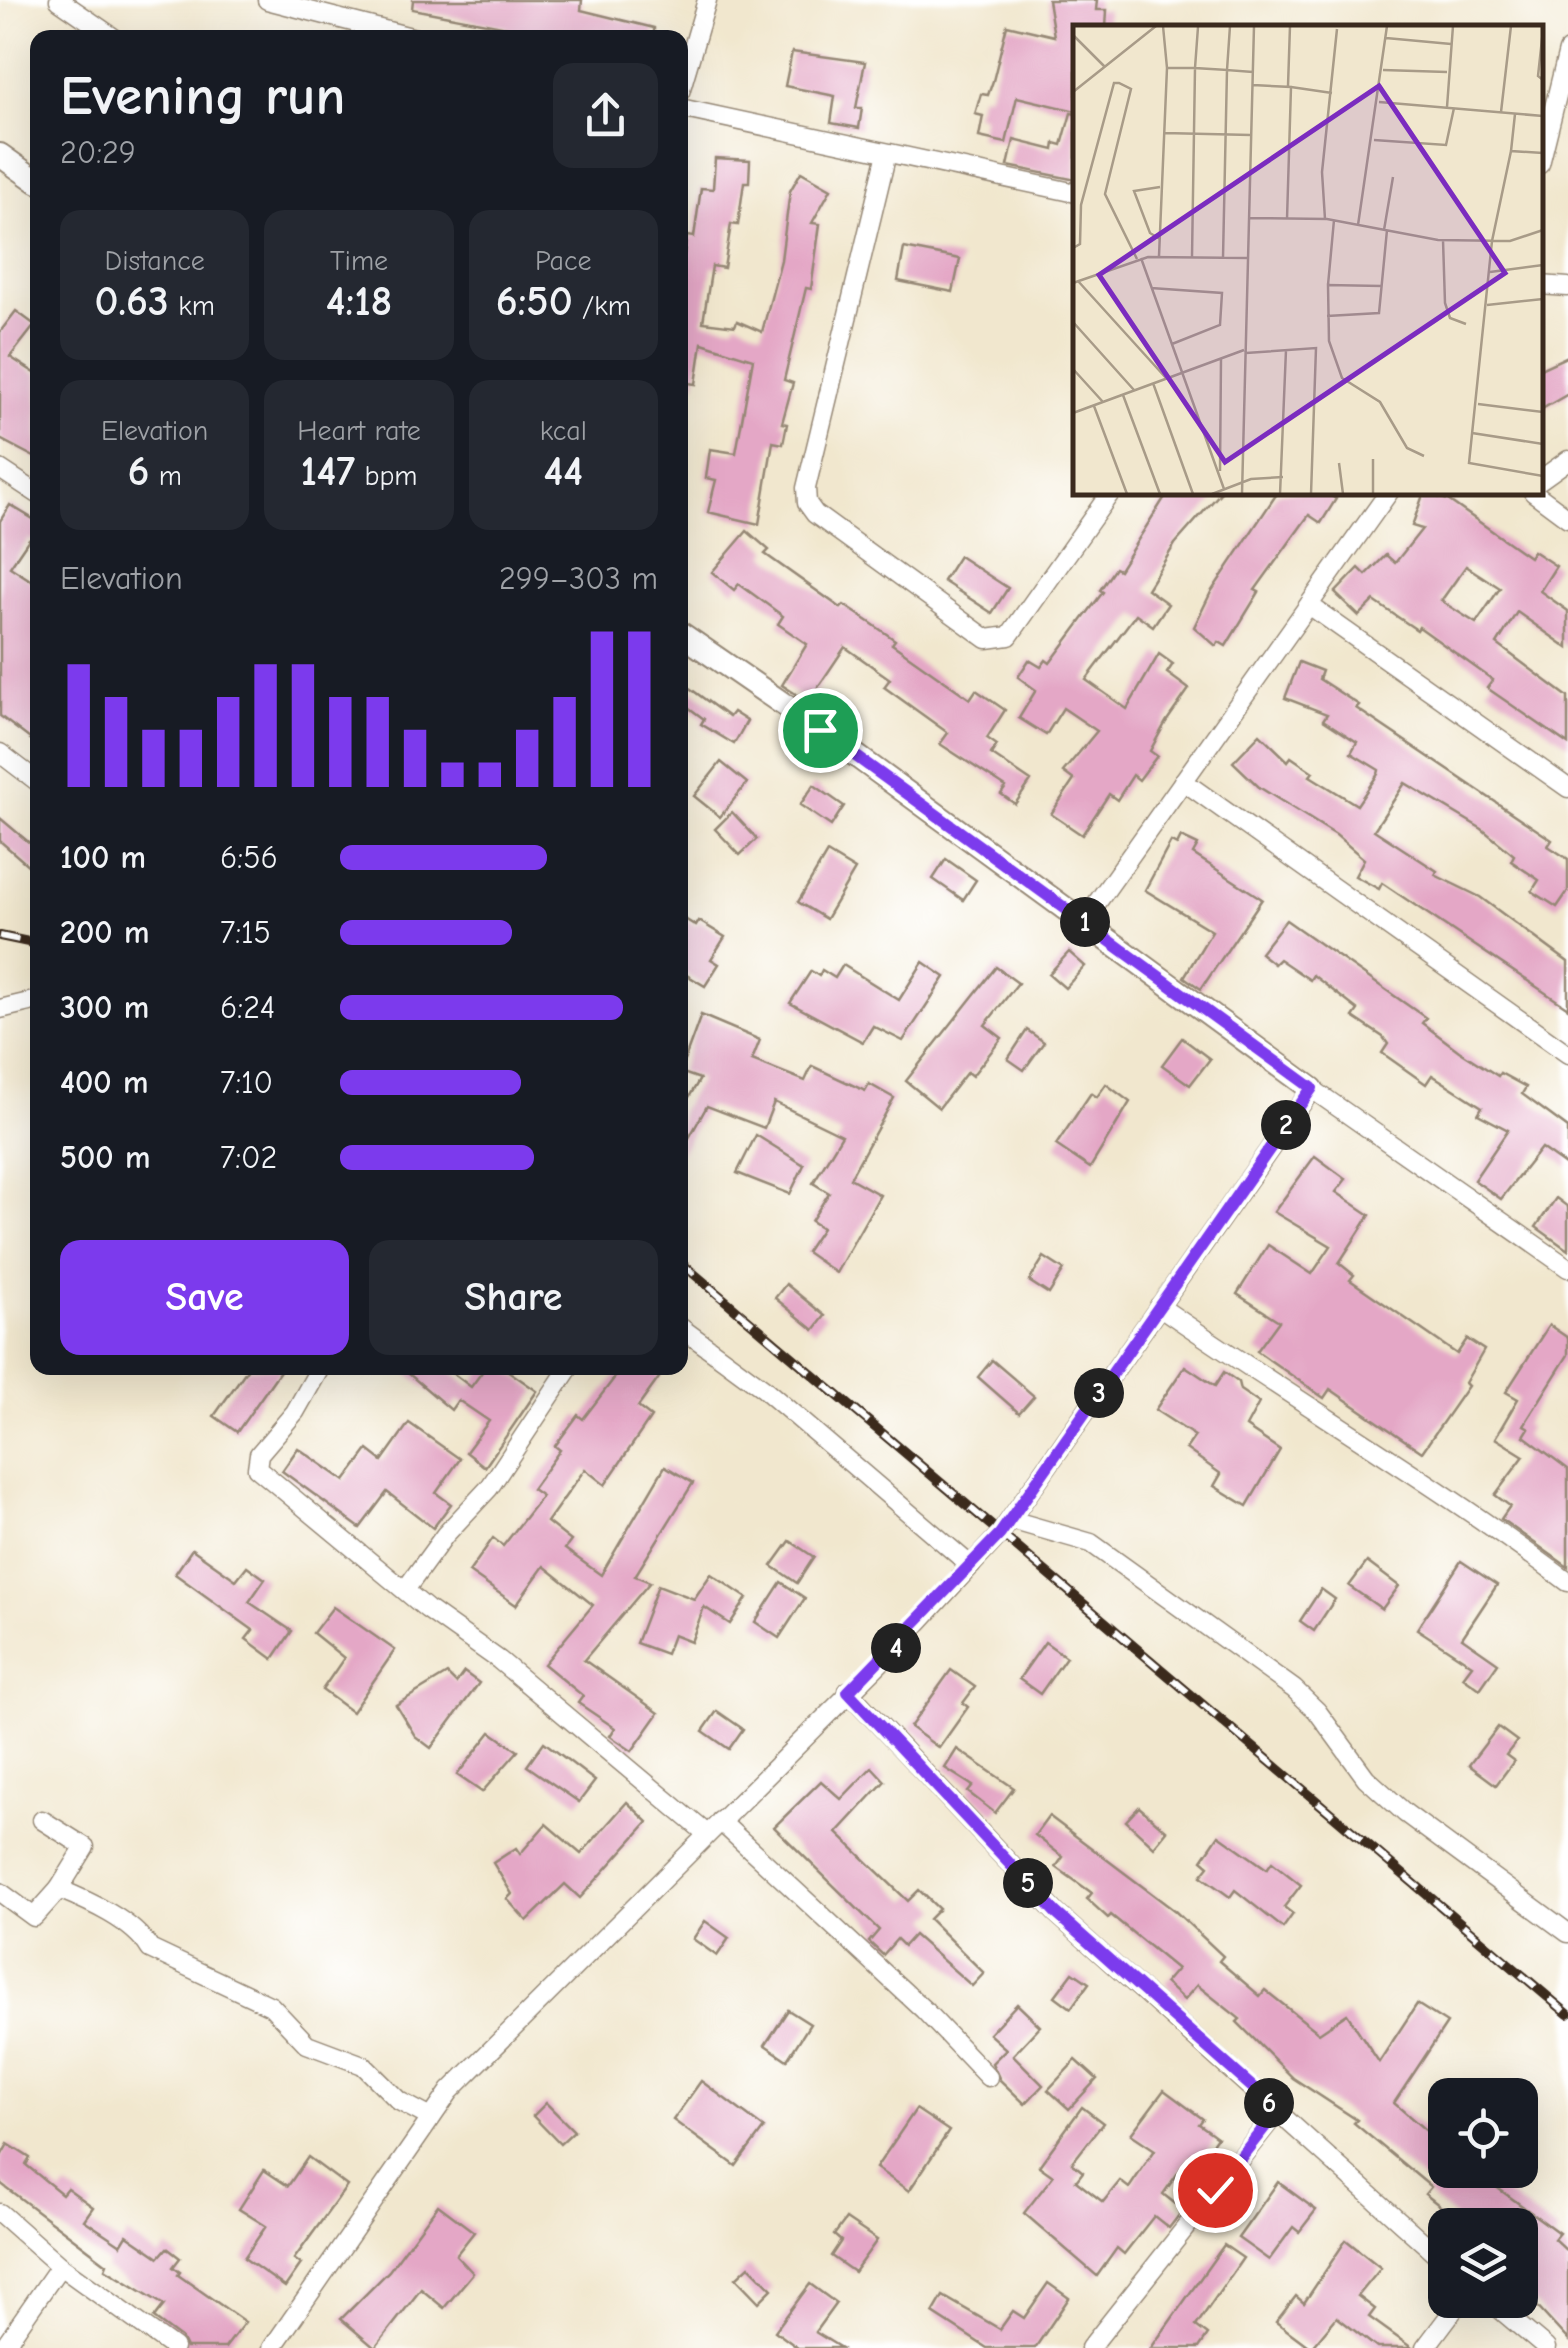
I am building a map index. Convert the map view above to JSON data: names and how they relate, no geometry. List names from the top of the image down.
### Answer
{
  "page": {
    "heading": ["Evening run", "20:29"],
    "stats": [
      ["Distance", "0.63 km"],
      ["Time", "4:18"],
      ["Pace", "6:50 /km"],
      ["Elevation", "6 m"],
      ["Heart rate", "147 bpm"],
      ["kcal", "44"]
    ],
    "chart": ["Elevation", "299–303 m"],
    "list": [
      {
        "name": "100 m",
        "note": "6:56"
      },
      {
        "name": "200 m",
        "note": "7:15"
      },
      {
        "name": "300 m",
        "note": "6:24"
      },
      {
        "name": "400 m",
        "note": "7:10"
      },
      {
        "name": "500 m",
        "note": "7:02"
      }
    ],
    "pins": [
      "1",
      "2",
      "3",
      "4",
      "5",
      "6"
    ],
    "buttons": ["Save", "Share"]
  }
}
